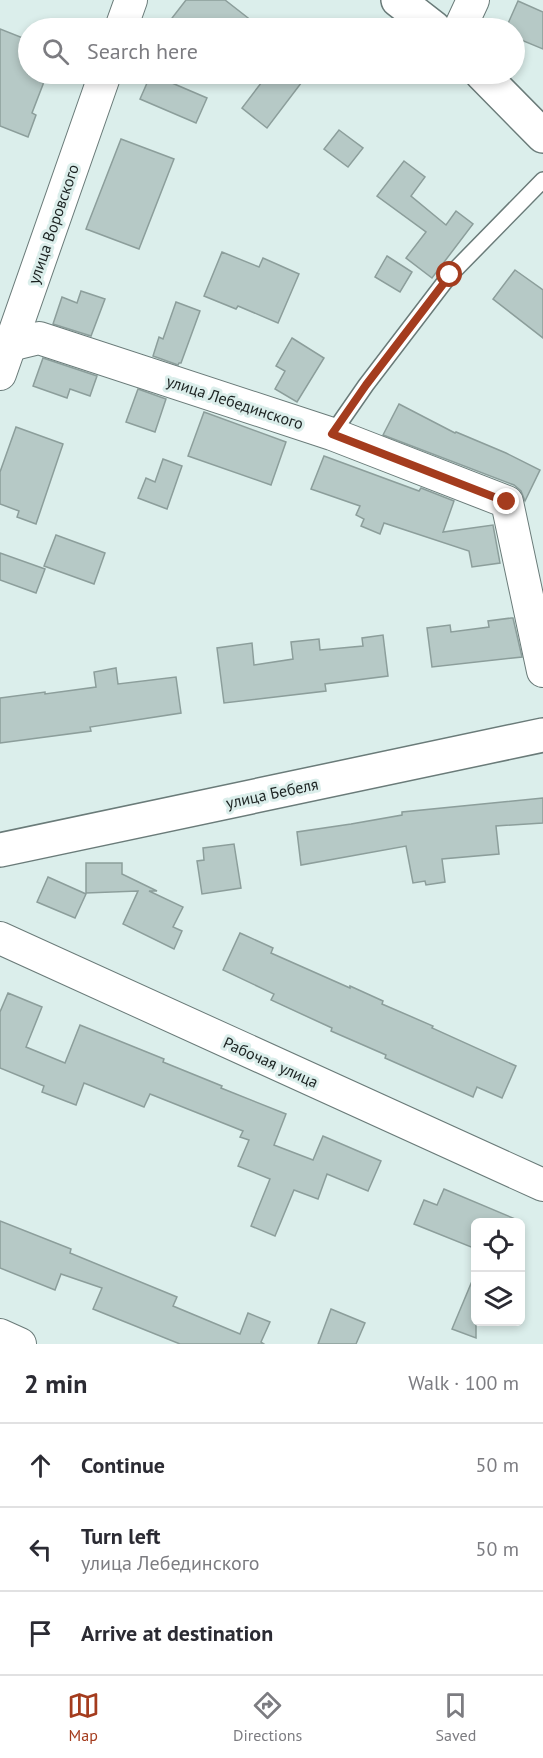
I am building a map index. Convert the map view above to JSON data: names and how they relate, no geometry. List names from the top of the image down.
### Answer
{
  "streets": {
    "street": [
      "улица Воровского",
      "улица Лебединского",
      "улица Бебеля",
      "Рабочая улица"
    ]
  },
  "crossings": [
    ["улица Воровского", "улица Лебединского"]
  ],
  "page": {
    "search": "Search here",
    "heading": ["2 min", "Walk · 100 m"],
    "list": [
      ["Continue", "50 m"],
      ["Turn left", "улица Лебединского", "50 m"],
      "Arrive at destination"
    ],
    "nav": ["Map", "Directions", "Saved"]
  }
}
